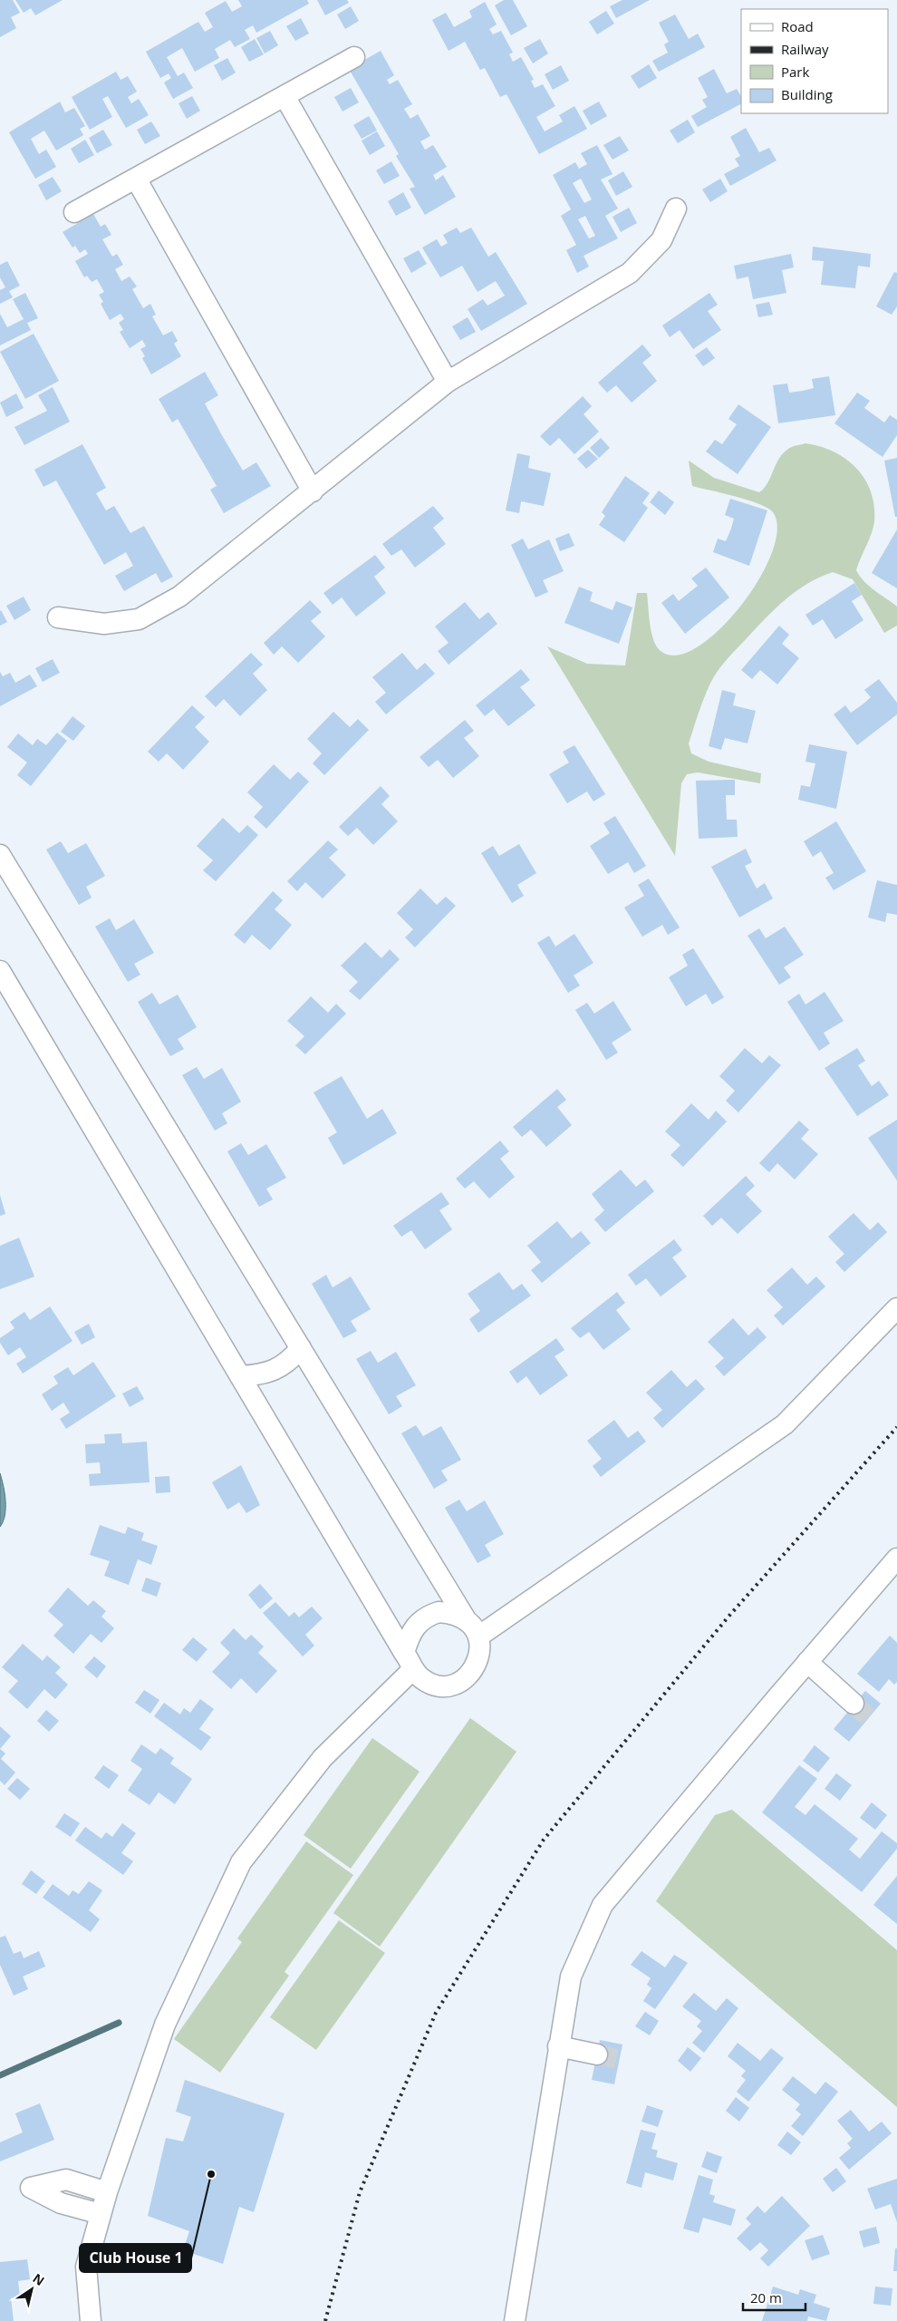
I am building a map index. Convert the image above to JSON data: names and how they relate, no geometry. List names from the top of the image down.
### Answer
{
  "places": ["Club House 1"],
  "legend": [
    "Road",
    "Railway",
    "Park",
    "Building"
  ],
  "scale_bar": "20 m",
  "north": "top right"
}
